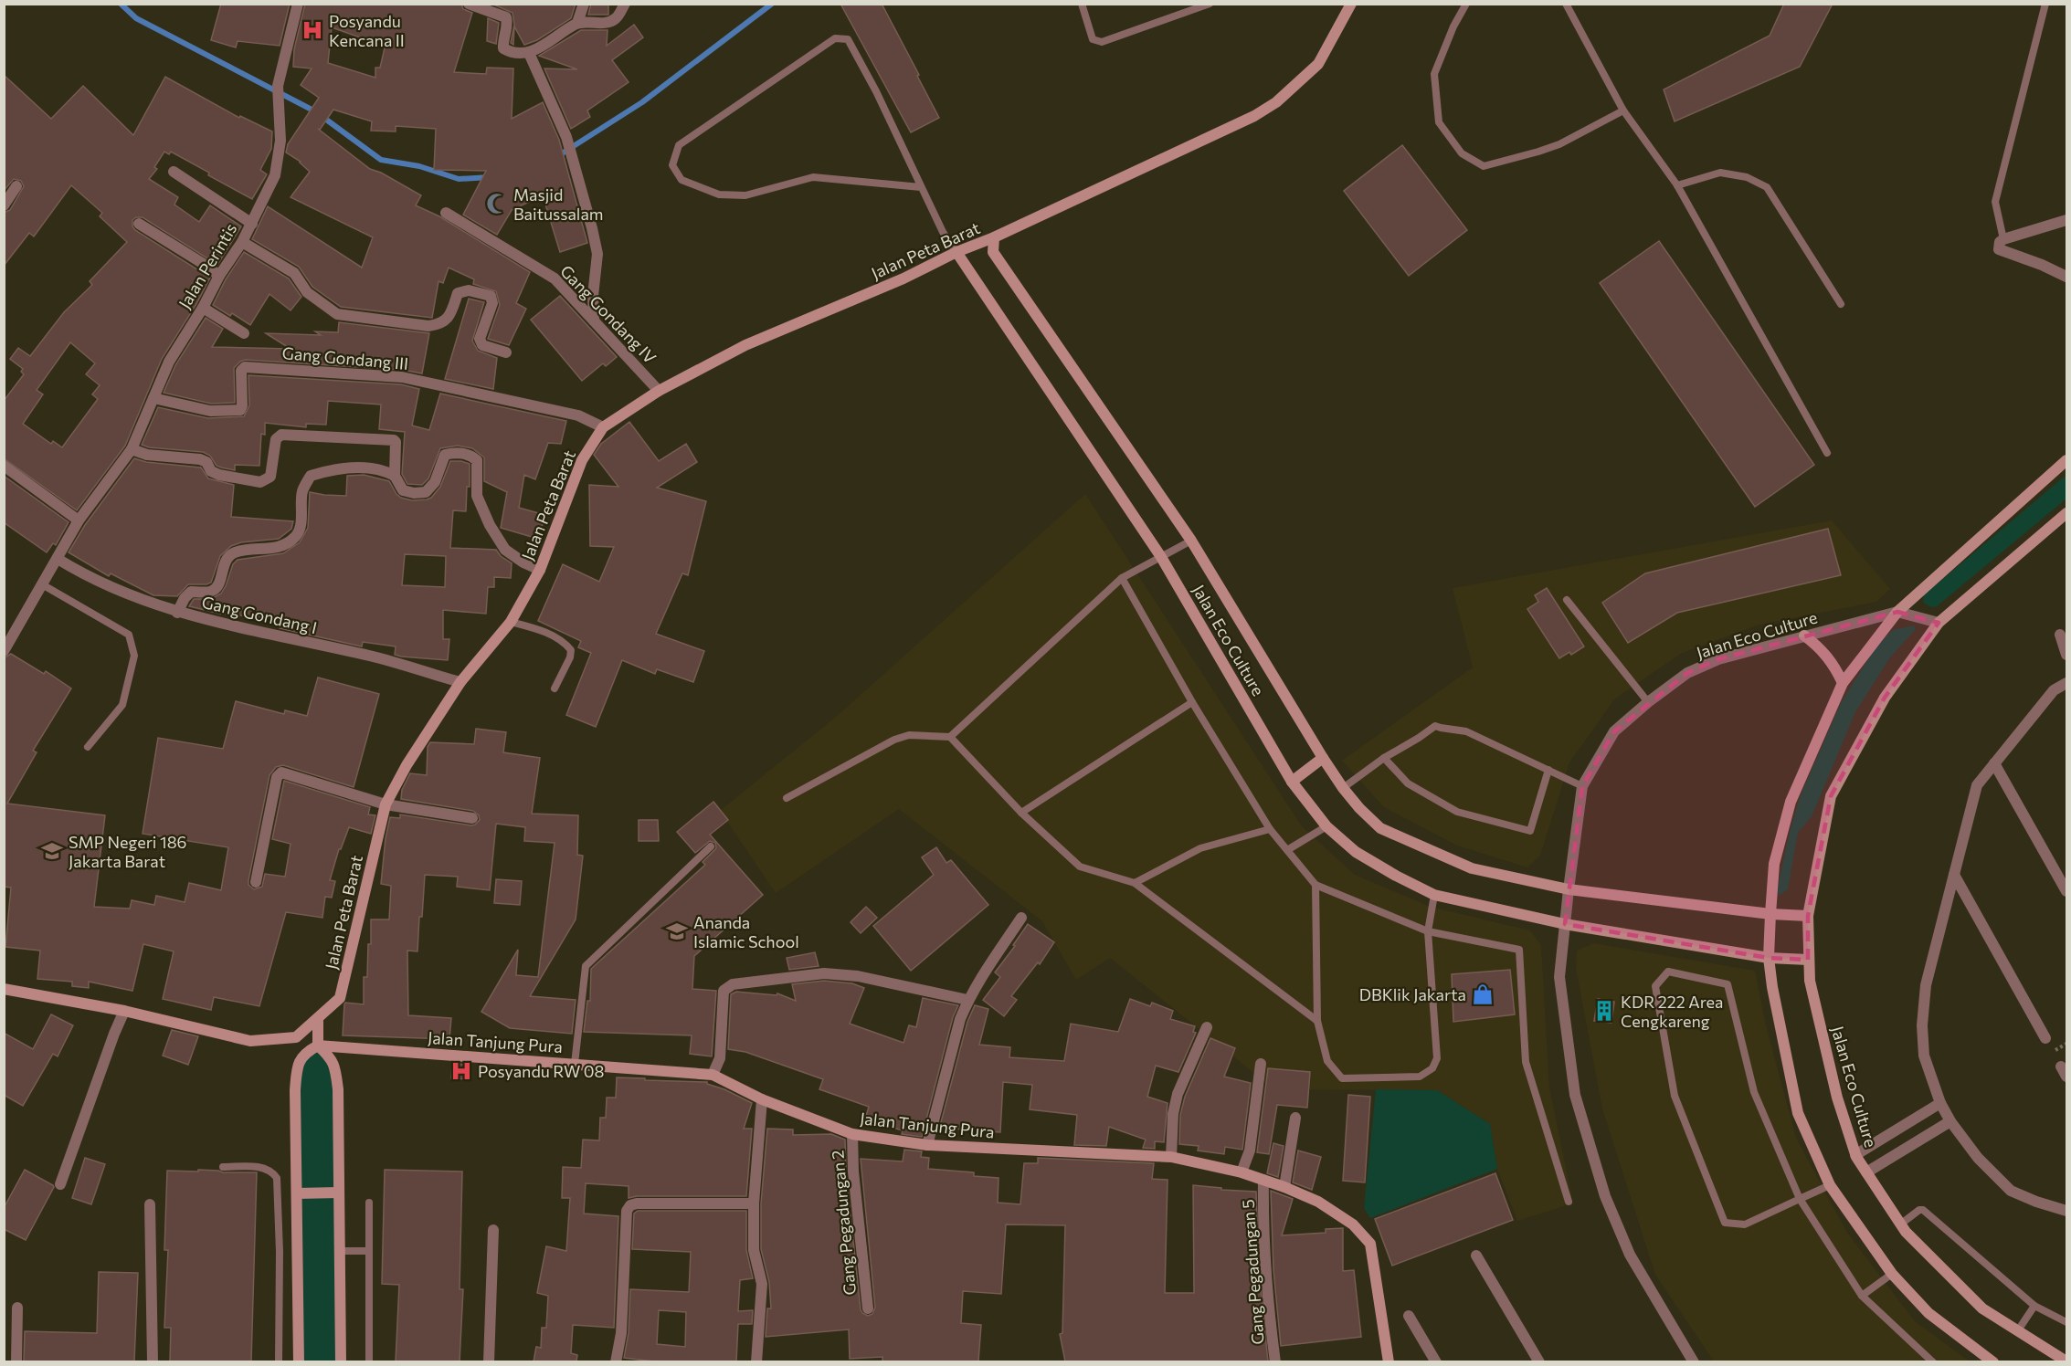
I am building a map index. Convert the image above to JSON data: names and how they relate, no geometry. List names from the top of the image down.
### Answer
{
  "streets": {
    "street": [
      "Jalan Peta Barat",
      "Jalan Perintis",
      "Gang Gondang IV",
      "Gang Gondang III",
      "Gang Gondang I",
      "Jalan Eco Culture",
      "Jalan Tanjung Pura",
      "Gang Pegadungan 2",
      "Gang Pegadungan 5"
    ]
  },
  "crossings": [
    ["Jalan Peta Barat", "Gang Gondang IV"],
    ["Jalan Peta Barat", "Gang Gondang III"],
    ["Jalan Peta Barat", "Gang Gondang I"],
    ["Jalan Peta Barat", "Jalan Eco Culture"],
    ["Jalan Perintis", "Gang Gondang III"],
    ["Jalan Perintis", "Gang Gondang I"],
    ["Jalan Tanjung Pura", "Gang Pegadungan 2"],
    ["Jalan Tanjung Pura", "Gang Pegadungan 5"]
  ],
  "places": {
    "hospital": ["Posyandu Kencana II", "Posyandu RW 08"],
    "mosque": ["Masjid Baitussalam"],
    "school or university": ["SMP Negeri 186 Jakarta Barat", "Ananda Islamic School"],
    "shop": ["DBKlik Jakarta"],
    "building": ["KDR 222 Area Cengkareng"]
  }
}
